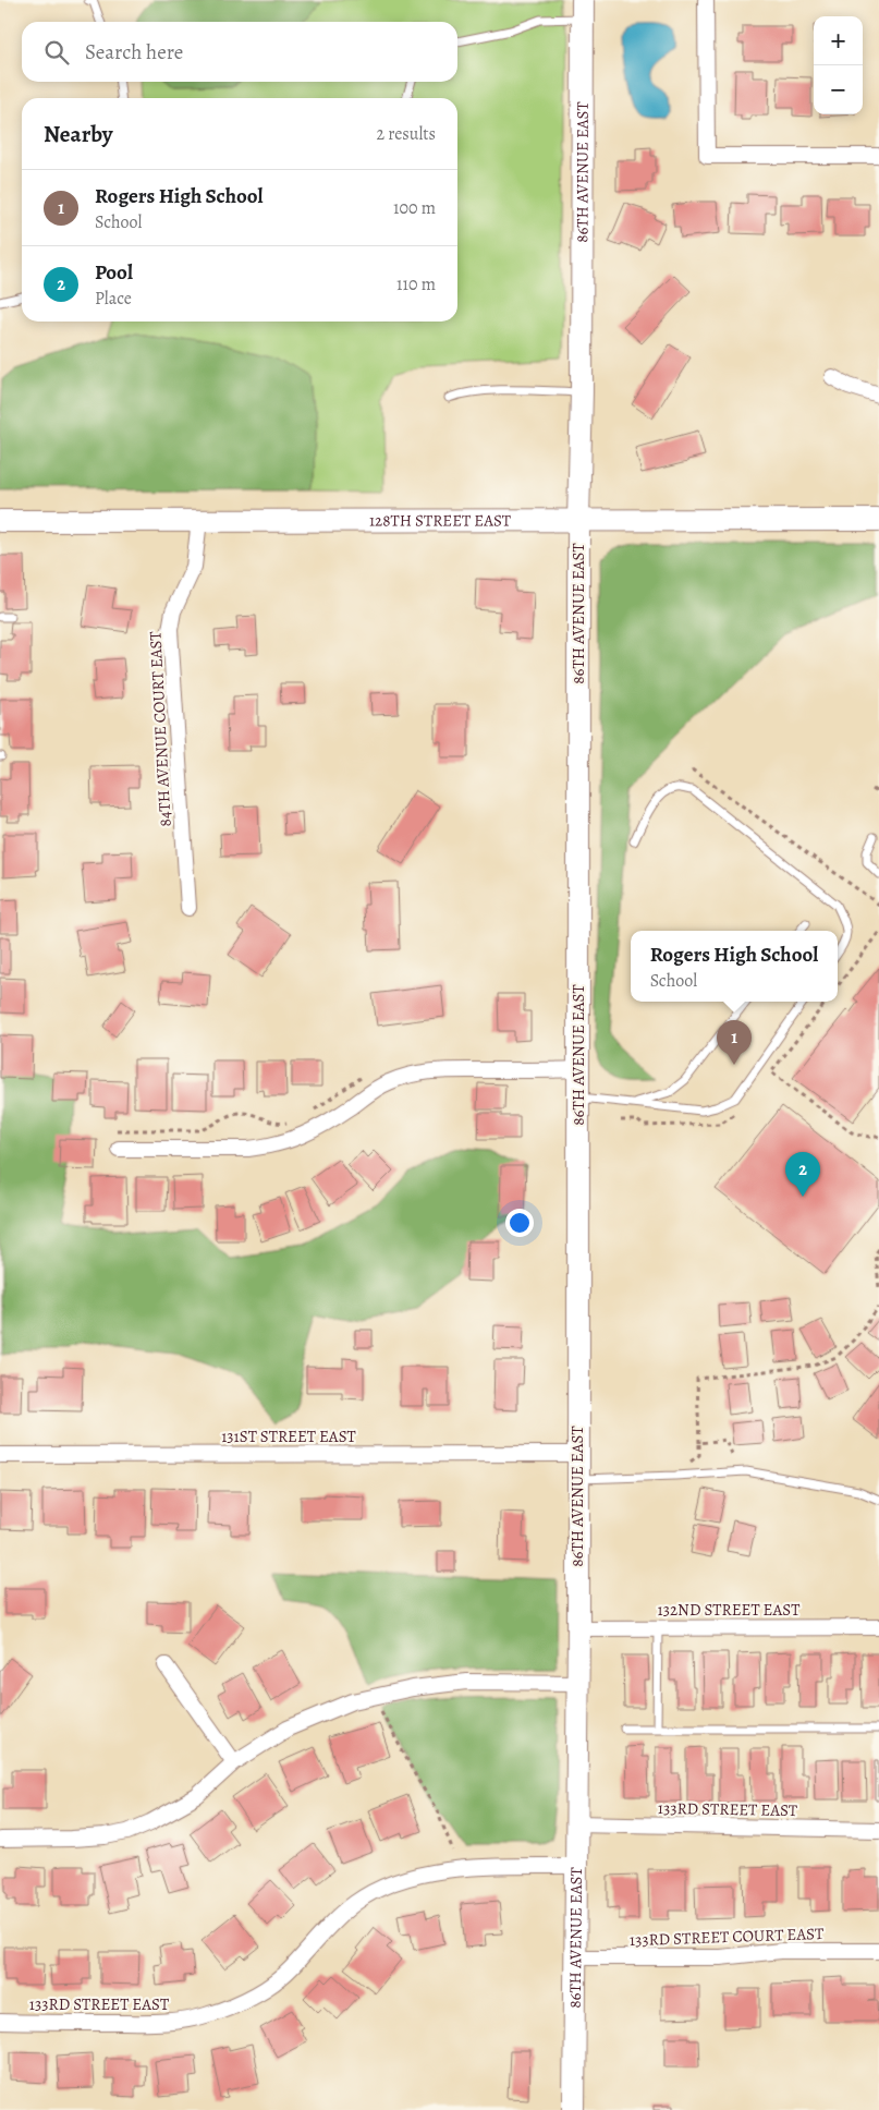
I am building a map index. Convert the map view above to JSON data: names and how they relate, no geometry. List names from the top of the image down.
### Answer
{
  "streets": {
    "street": [
      "86TH AVENUE EAST",
      "128TH STREET EAST",
      "84TH AVENUE COURT EAST",
      "131ST STREET EAST",
      "132ND STREET EAST",
      "133RD STREET EAST",
      "133RD STREET COURT EAST"
    ]
  },
  "crossings": [
    ["86TH AVENUE EAST", "128TH STREET EAST"],
    ["86TH AVENUE EAST", "131ST STREET EAST"],
    ["86TH AVENUE EAST", "132ND STREET EAST"],
    ["86TH AVENUE EAST", "133RD STREET EAST"],
    ["86TH AVENUE EAST", "133RD STREET COURT EAST"],
    ["128TH STREET EAST", "84TH AVENUE COURT EAST"]
  ],
  "page": {
    "map_buttons": ["+", "−"],
    "search": "Search here",
    "heading": ["Nearby", "2 results"],
    "list": [
      {
        "mark": "1",
        "name": "Rogers High School",
        "note": "School",
        "value": "100 m"
      },
      {
        "mark": "2",
        "name": "Pool",
        "note": "Place",
        "value": "110 m"
      }
    ],
    "popup": ["Rogers High School", "School"],
    "pins": ["1", "2"]
  }
}
